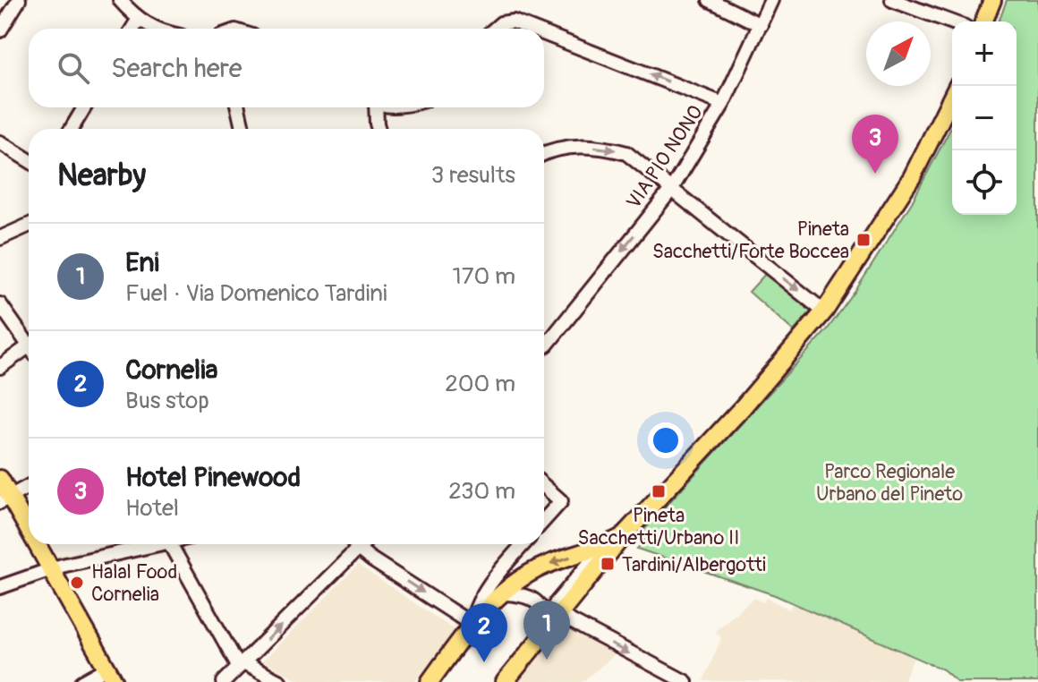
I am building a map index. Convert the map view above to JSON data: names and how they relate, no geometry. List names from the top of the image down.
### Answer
{
  "streets": {
    "street": ["VIA PIO NONO"]
  },
  "one_way": ["VIA PIO NONO"],
  "parks": ["Parco Regionale Urbano del Pineto"],
  "places": {
    "transit": ["Pineta Sacchetti/Forte Boccea", "Pineta Sacchetti/Urbano II", "Tardini/Albergotti"],
    "other": ["Halal Food Cornelia"]
  },
  "north": "top right",
  "page": {
    "map_buttons": ["+", "−"],
    "search": "Search here",
    "pins": ["3", "1", "2"],
    "heading": ["Nearby", "3 results"],
    "list": [
      {
        "mark": "1",
        "name": "Eni",
        "note": "Fuel · Via Domenico Tardini",
        "value": "170 m"
      },
      {
        "mark": "2",
        "name": "Cornelia",
        "note": "Bus stop",
        "value": "200 m"
      },
      {
        "mark": "3",
        "name": "Hotel Pinewood",
        "note": "Hotel",
        "value": "230 m"
      }
    ]
  }
}
